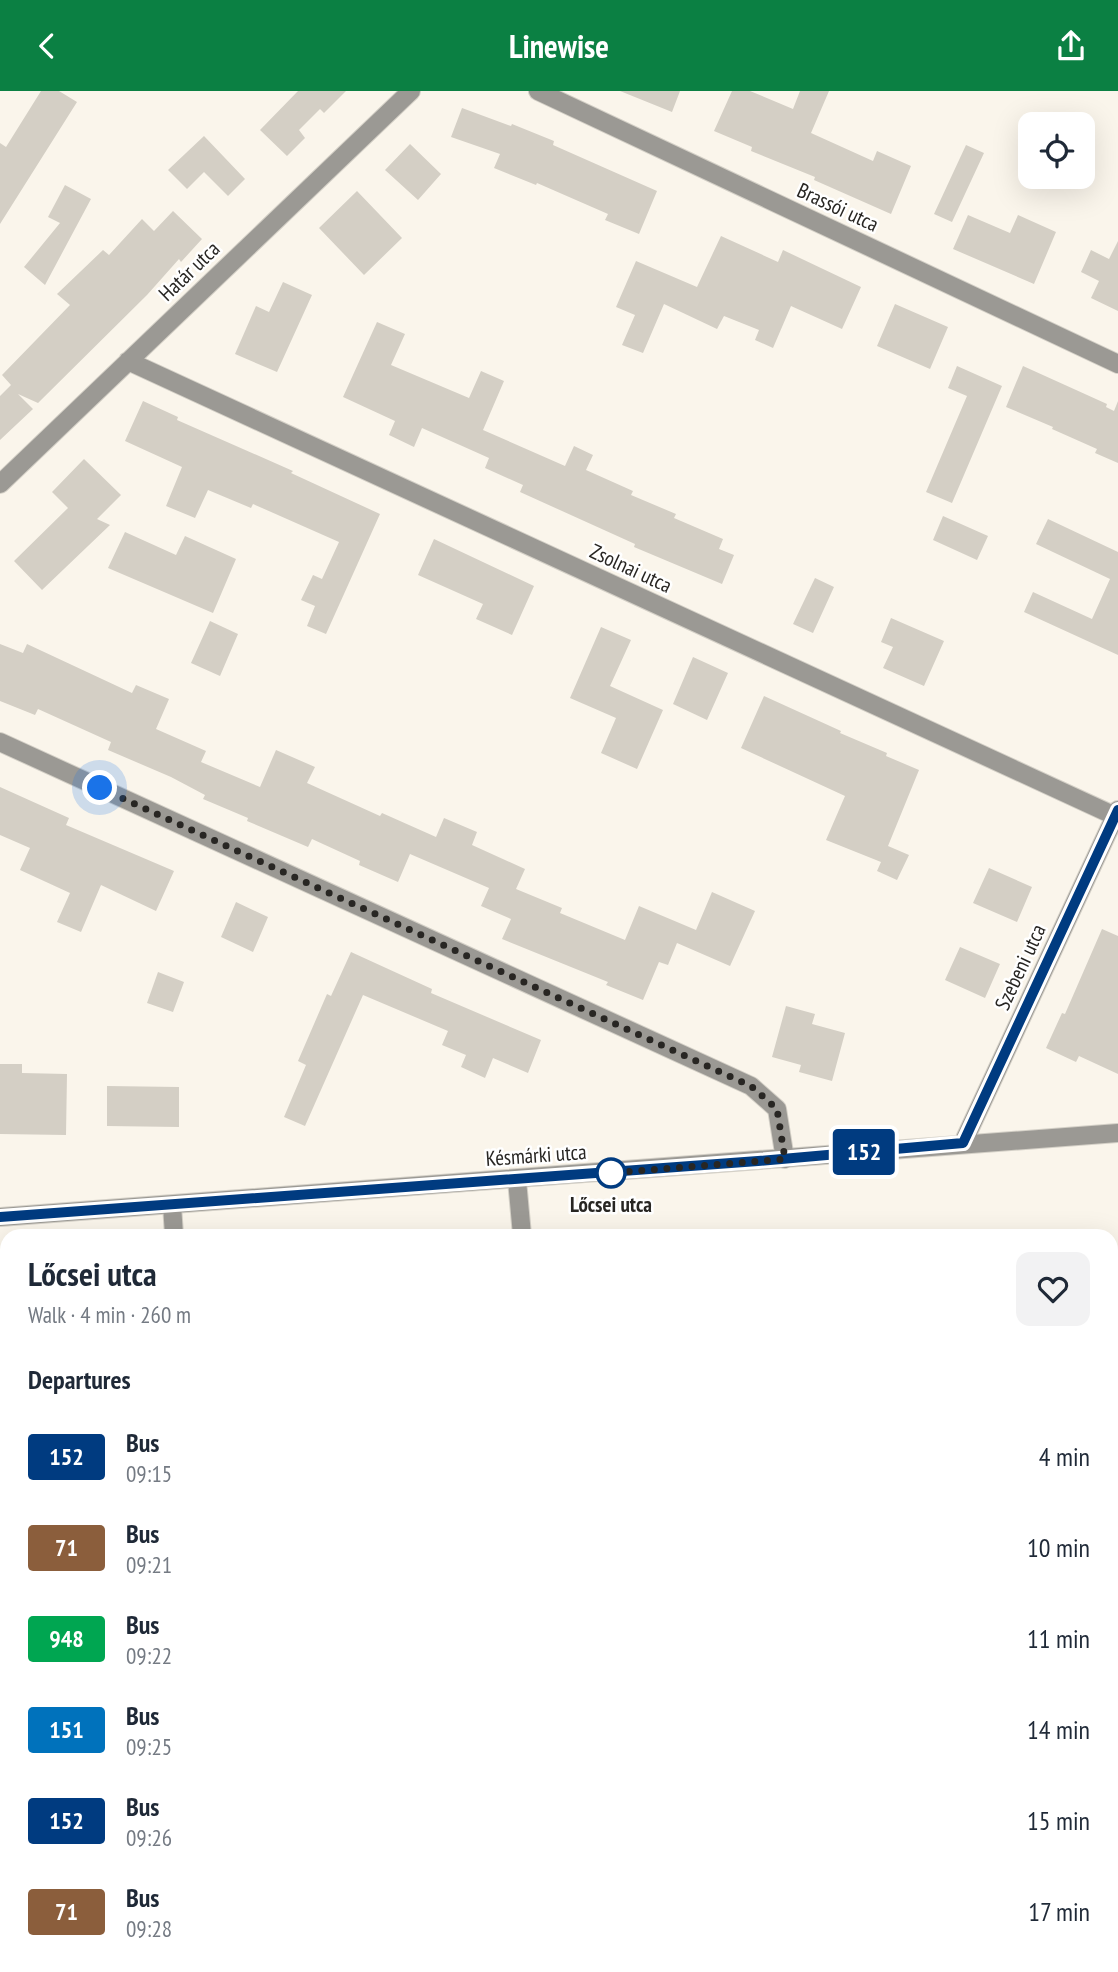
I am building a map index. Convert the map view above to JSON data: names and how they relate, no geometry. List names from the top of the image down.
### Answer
{
  "streets": {
    "street": [
      "Brassói utca",
      "Határ utca",
      "Zsolnai utca",
      "Szebeni utca",
      "Késmárki utca"
    ]
  },
  "crossings": [
    ["Határ utca", "Zsolnai utca"],
    ["Zsolnai utca", "Szebeni utca"],
    ["Szebeni utca", "Késmárki utca"]
  ],
  "places": ["Lőcsei utca"],
  "lines": ["bus line 152"],
  "page": {
    "header": "Linewise",
    "on_map": "152",
    "heading": [
      ["Lőcsei utca", "Walk · 4 min · 260 m"],
      "Departures"
    ],
    "list": [
      {
        "mark": "152",
        "name": "Bus",
        "note": "09:15",
        "value": "4 min"
      },
      {
        "mark": "71",
        "name": "Bus",
        "note": "09:21",
        "value": "10 min"
      },
      {
        "mark": "948",
        "name": "Bus",
        "note": "09:22",
        "value": "11 min"
      },
      {
        "mark": "151",
        "name": "Bus",
        "note": "09:25",
        "value": "14 min"
      },
      {
        "mark": "152",
        "name": "Bus",
        "note": "09:26",
        "value": "15 min"
      },
      {
        "mark": "71",
        "name": "Bus",
        "note": "09:28",
        "value": "17 min"
      }
    ]
  }
}
